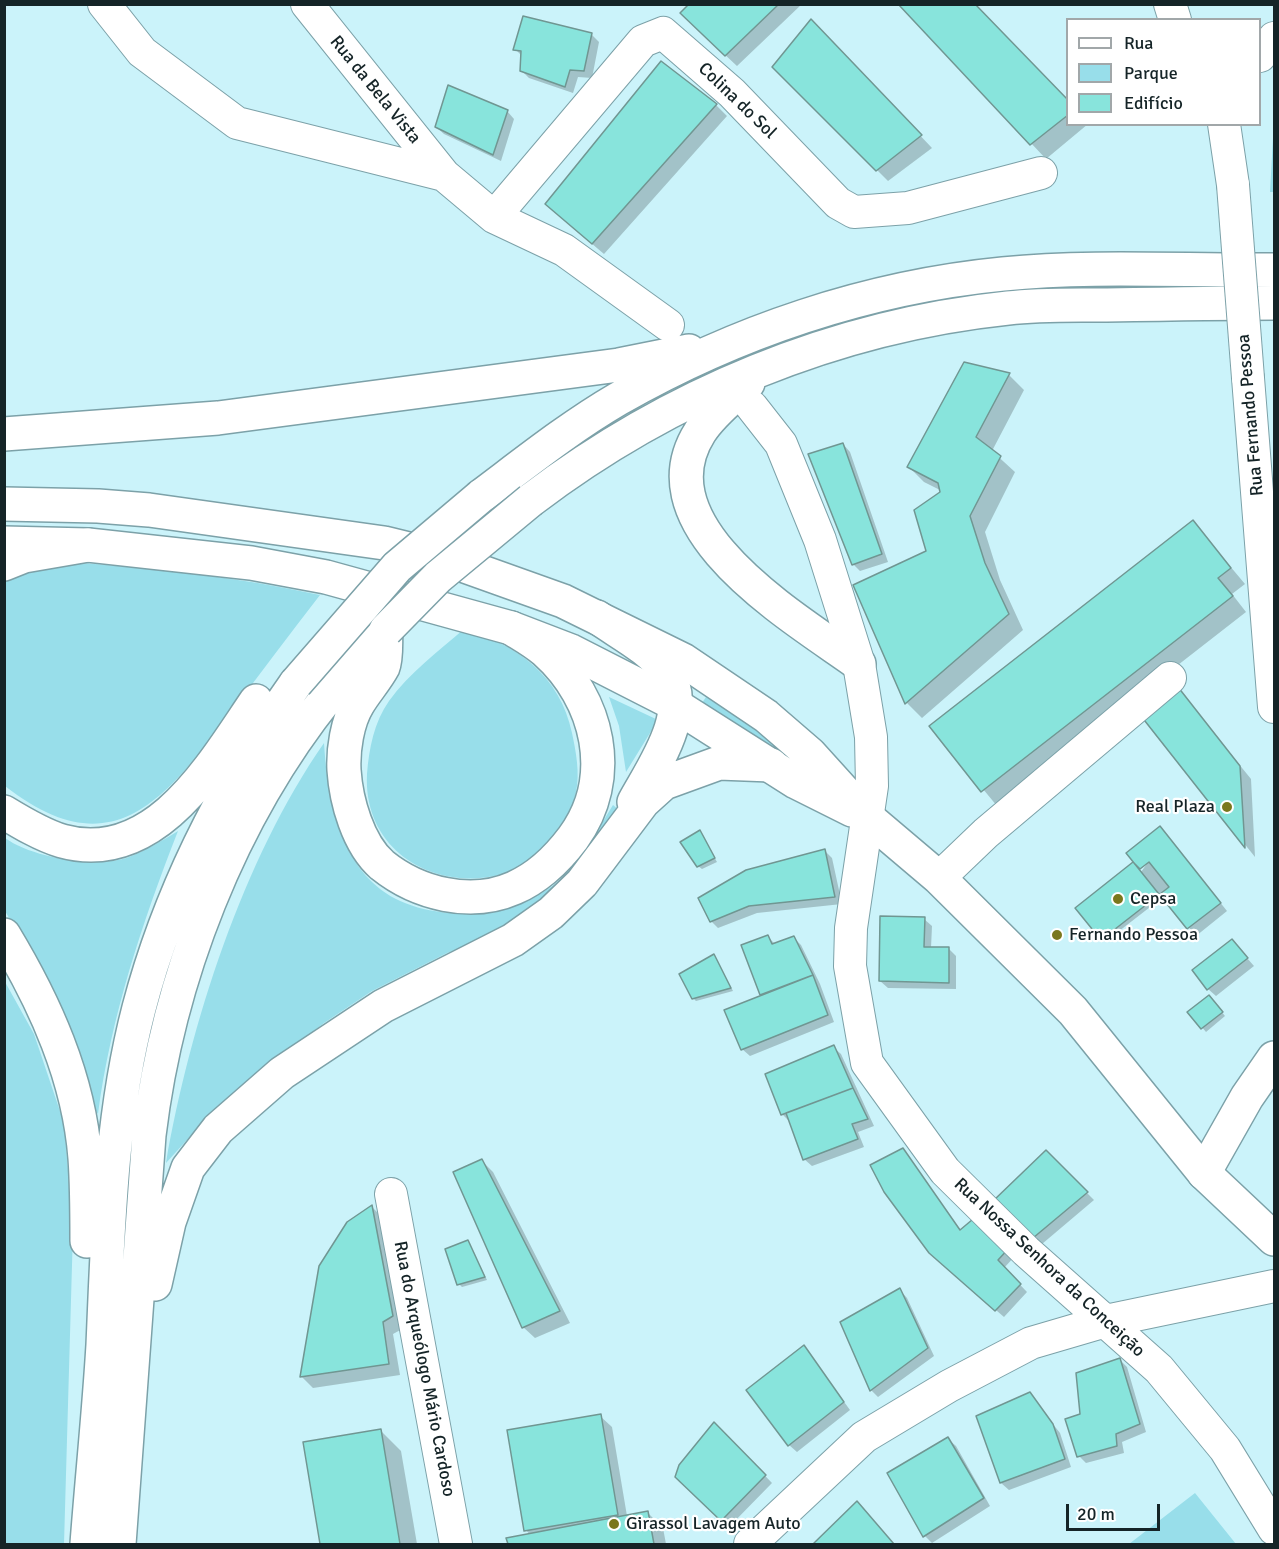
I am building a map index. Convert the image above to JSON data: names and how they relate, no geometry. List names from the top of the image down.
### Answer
{
  "streets": {
    "street": [
      "Rua da Bela Vista",
      "Colina do Sol",
      "Rua Fernando Pessoa",
      "Rua Nossa Senhora da Conceição",
      "Rua do Arqueólogo Mário Cardoso"
    ]
  },
  "places": [
    "Real Plaza",
    "Cepsa",
    "Fernando Pessoa",
    "Girassol Lavagem Auto"
  ],
  "legend": ["Rua", "Parque", "Edifício"],
  "scale_bar": "20 m"
}
